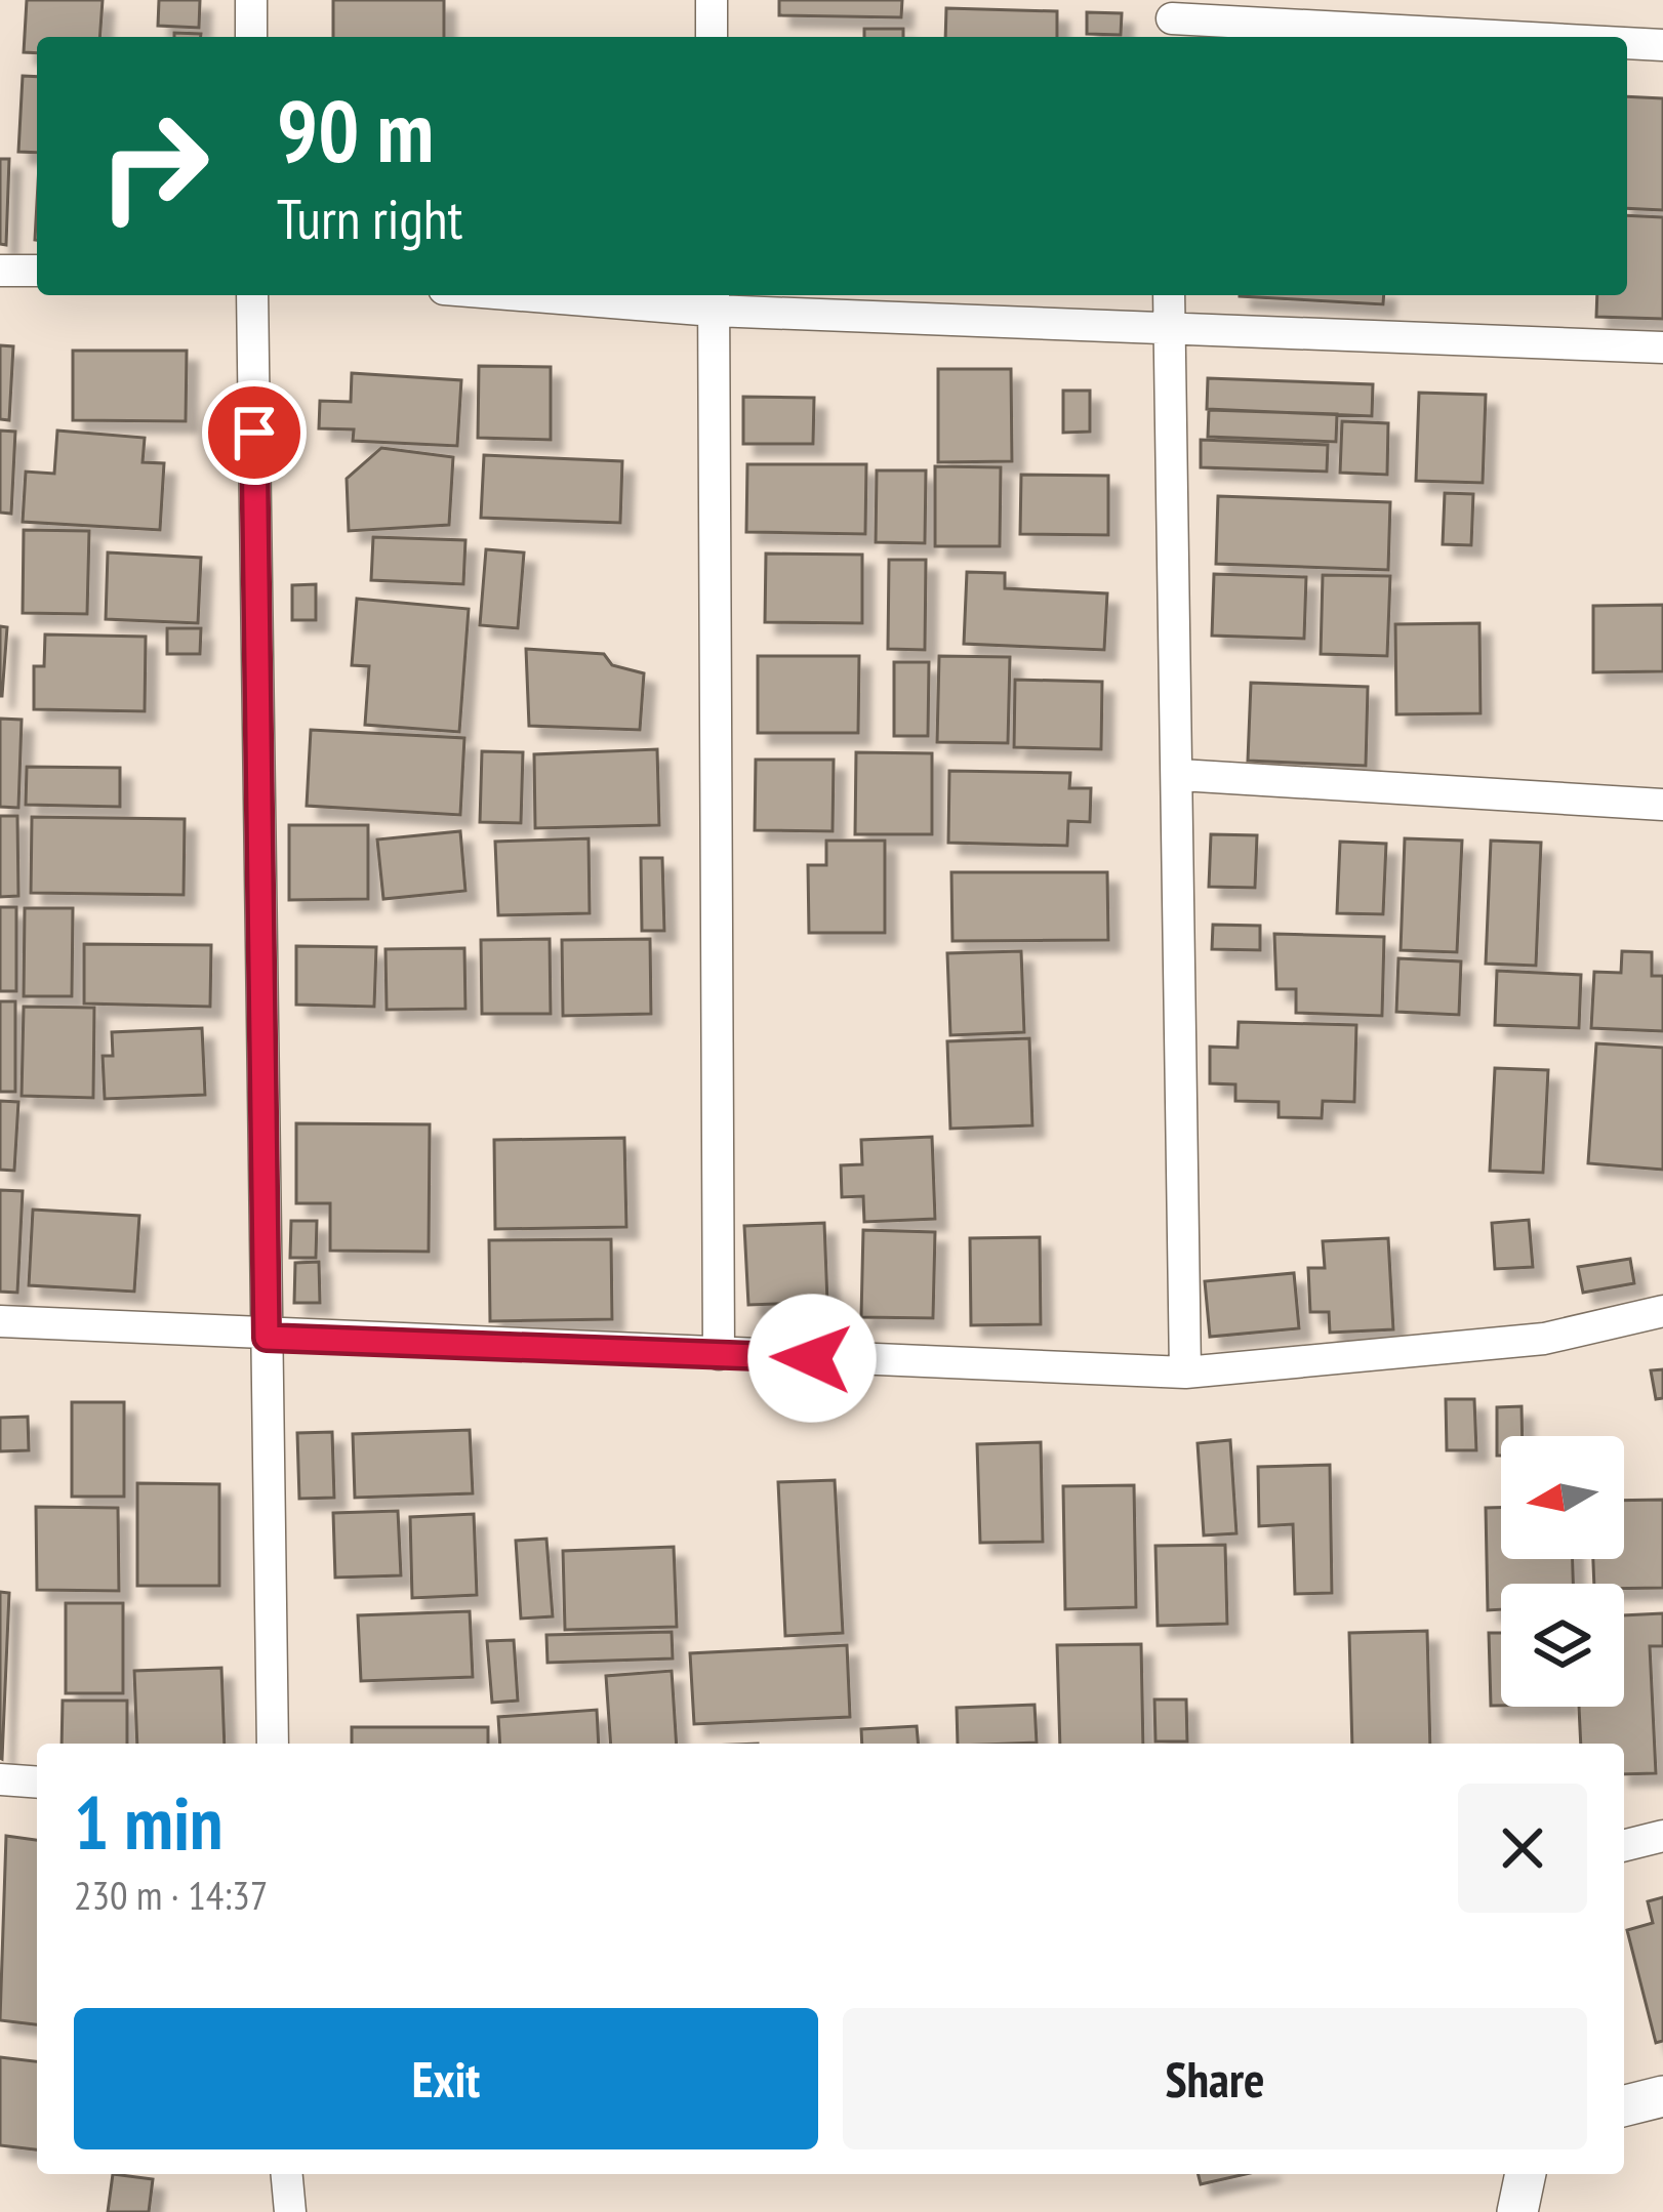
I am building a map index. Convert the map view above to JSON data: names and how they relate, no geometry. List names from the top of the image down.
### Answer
{
  "north": "left",
  "page": {
    "turn": ["90 m", "Turn right"],
    "heading": ["1 min", "230 m · 14:37"],
    "buttons": ["Exit", "Share"]
  }
}
